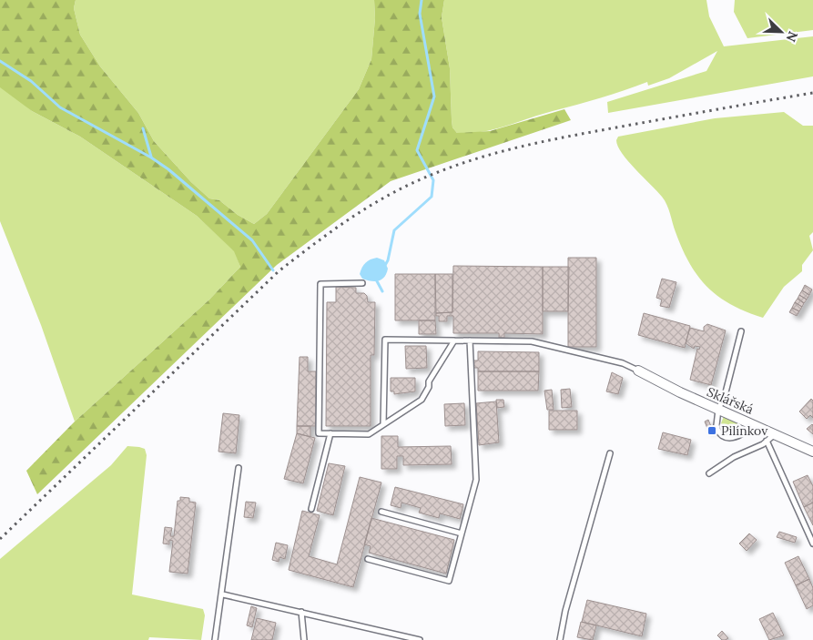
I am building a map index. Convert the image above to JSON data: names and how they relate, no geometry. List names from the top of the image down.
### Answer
{
  "streets": {
    "street": ["Sklářská"]
  },
  "places": {
    "transit": ["Pilínkov"]
  },
  "north": "bottom right"
}
